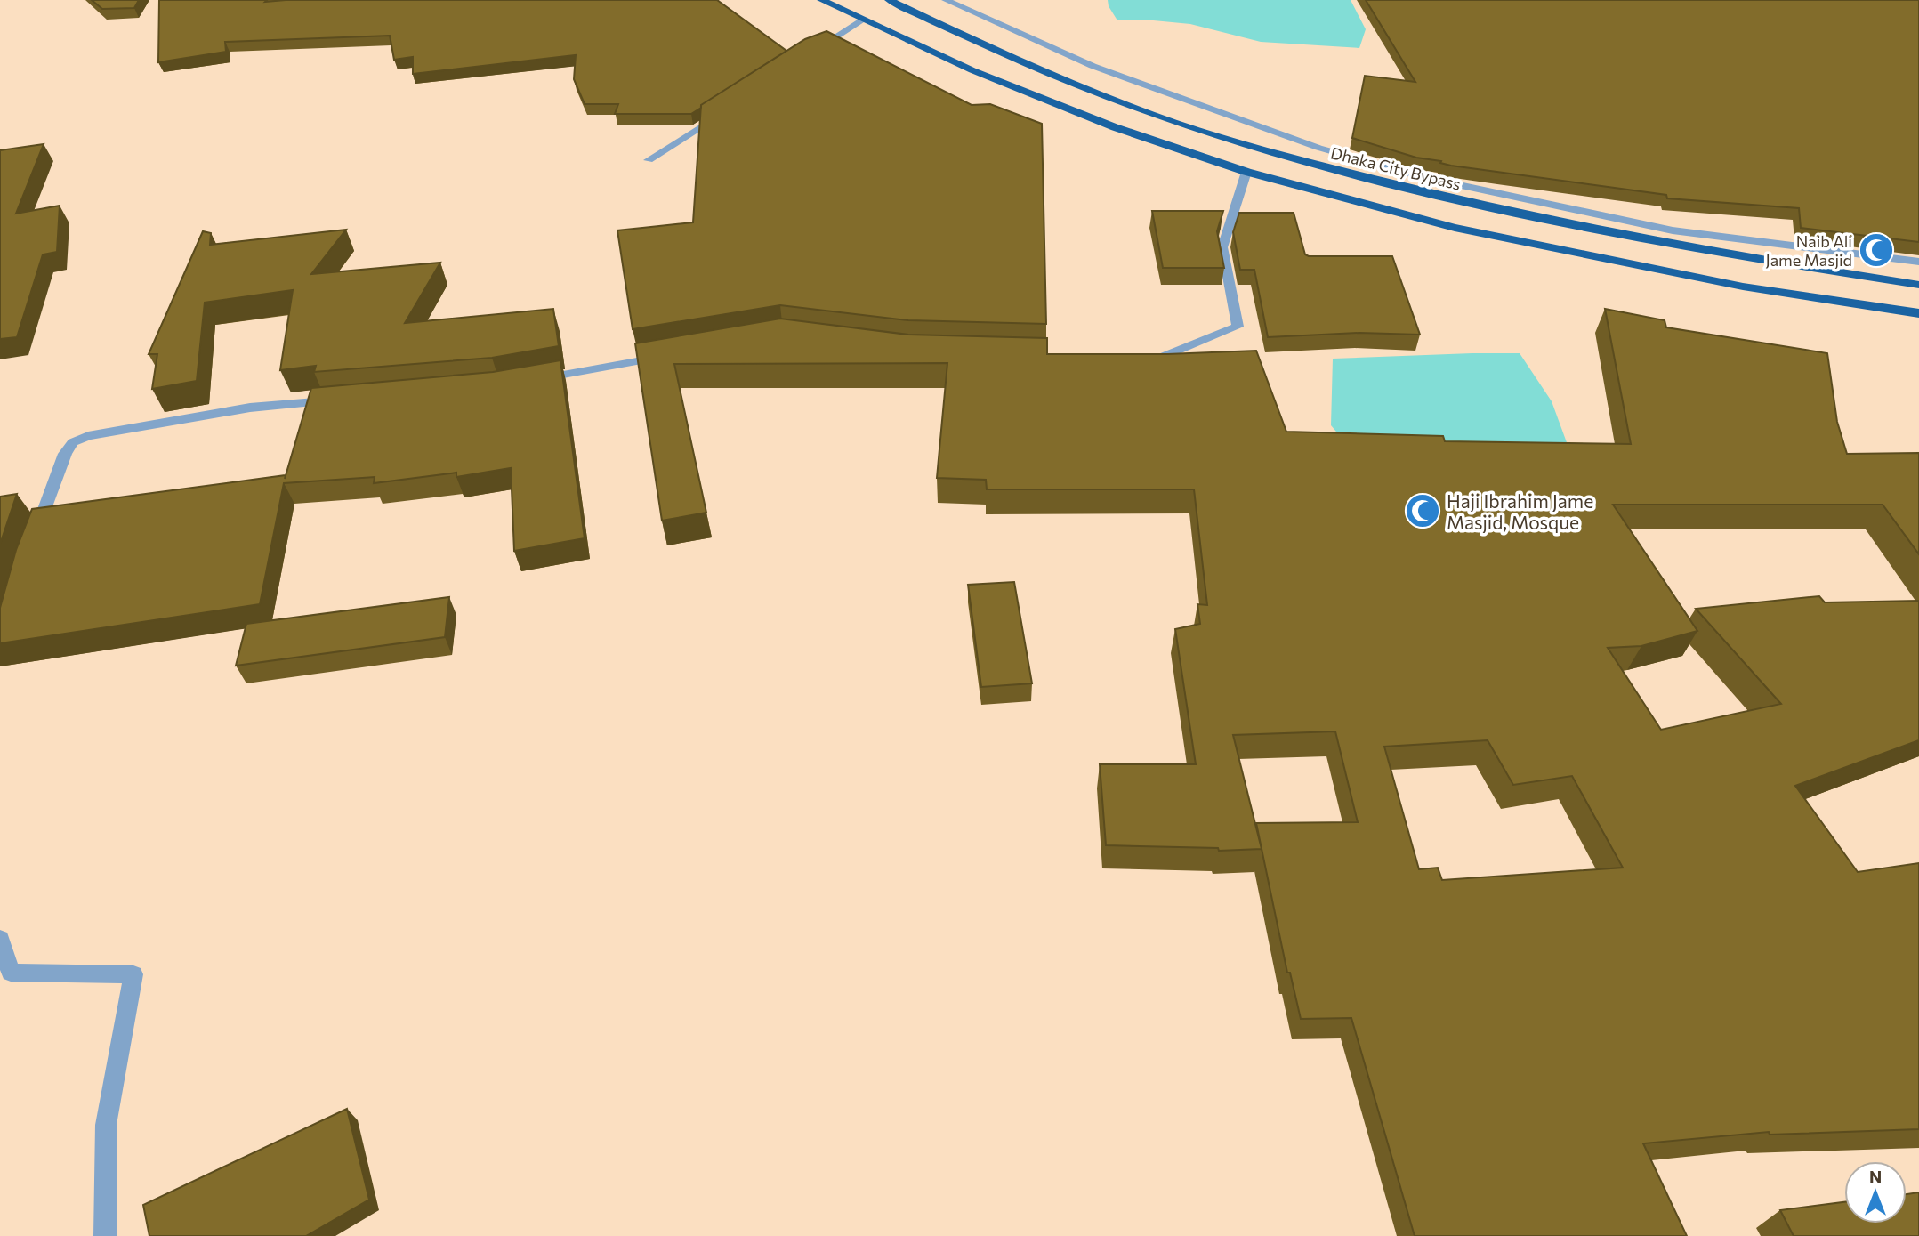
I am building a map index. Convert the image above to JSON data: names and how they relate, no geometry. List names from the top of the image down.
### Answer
{
  "streets": {
    "highway": ["Dhaka City Bypass"]
  },
  "places": {
    "mosque": ["Naib Ali Jame Masjid", "Haji Ibrahim Jame Masjid, Mosque"]
  },
  "north": "top"
}
